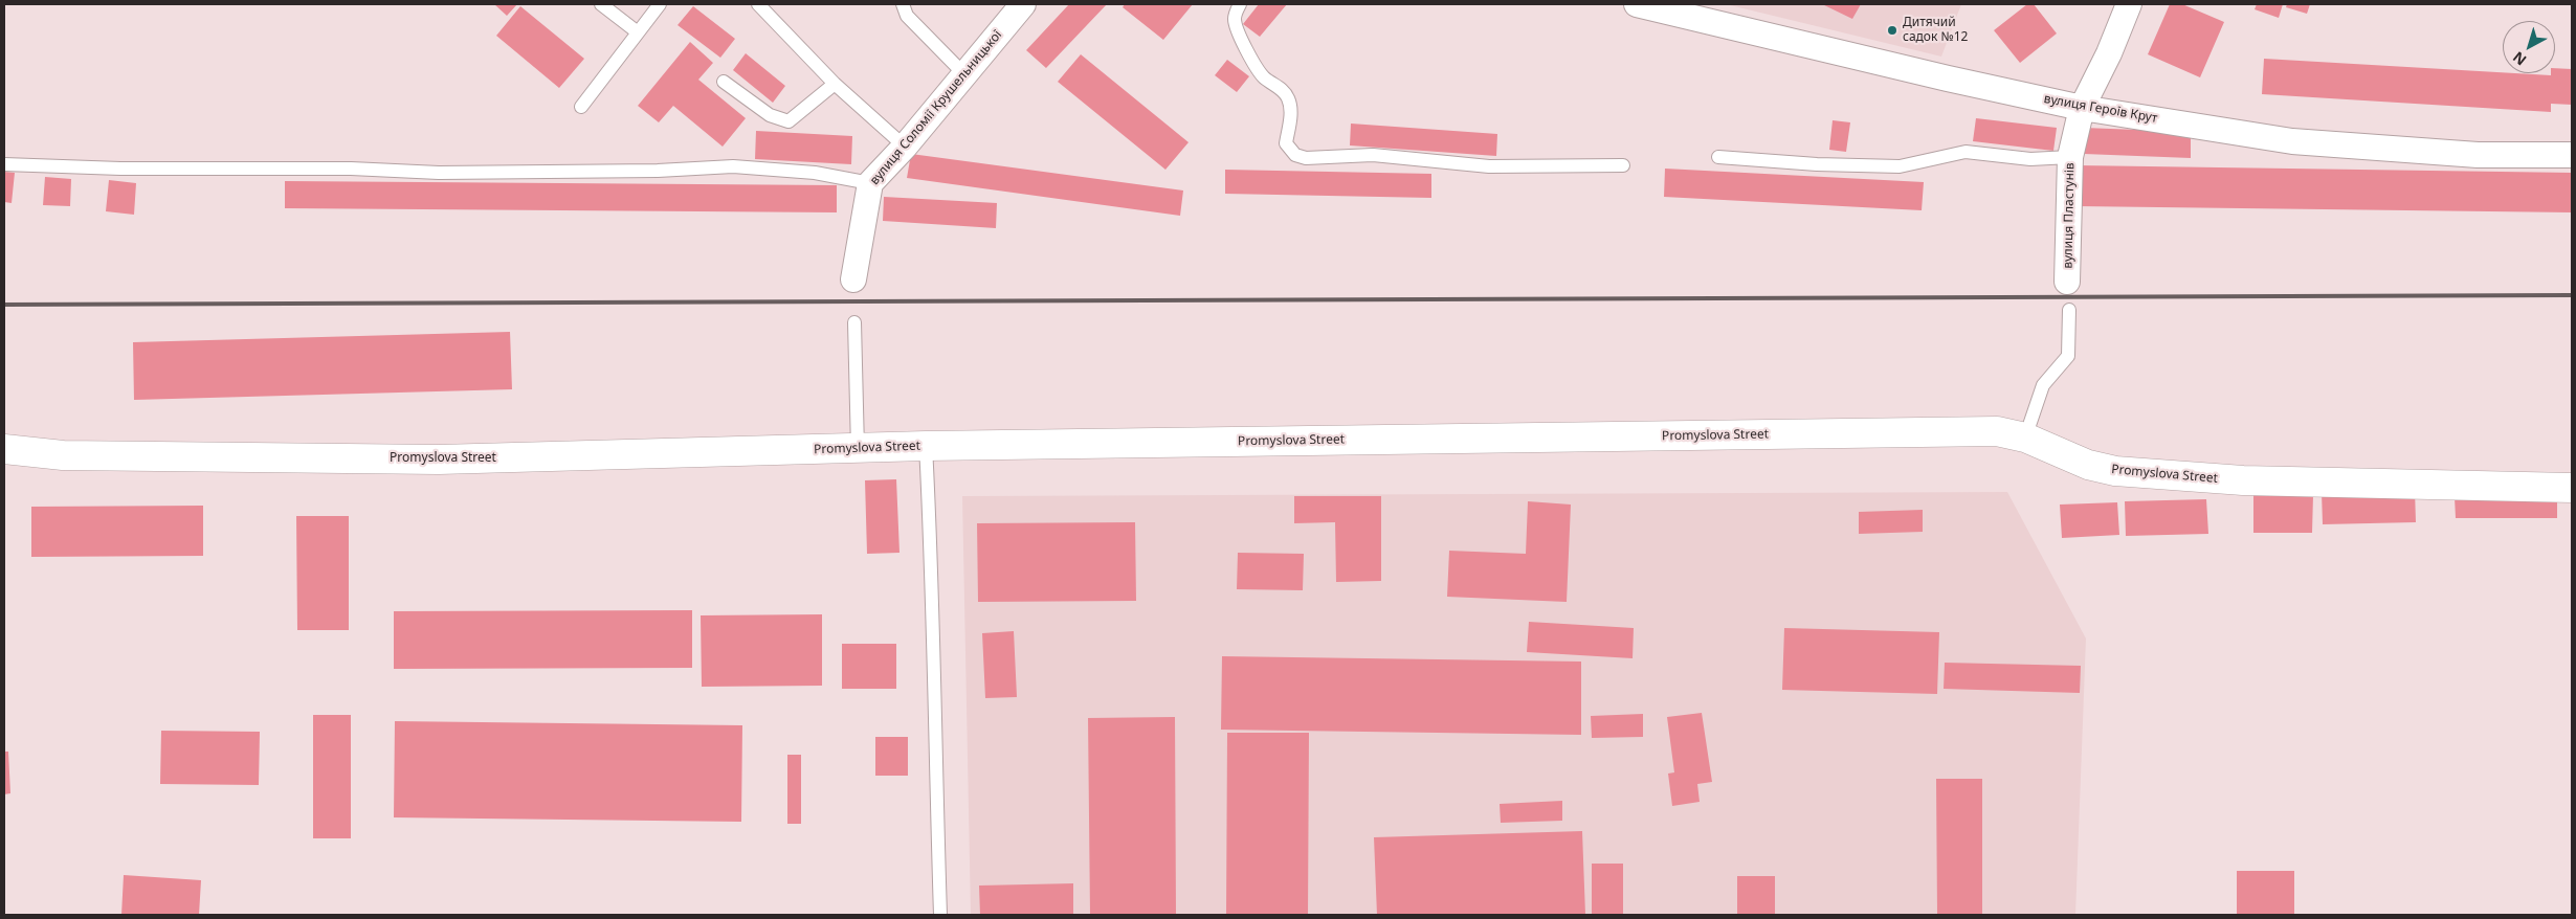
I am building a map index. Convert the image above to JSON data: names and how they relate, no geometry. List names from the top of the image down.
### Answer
{
  "streets": {
    "street": [
      "вулиця Соломії Крушельницької",
      "вулиця Героїв Крут",
      "вулиця Пластунів",
      "Promyslova Street"
    ]
  },
  "crossings": [
    ["вулиця Героїв Крут", "вулиця Пластунів"]
  ],
  "places": ["Дитячий садок №12"],
  "north": "bottom left"
}
